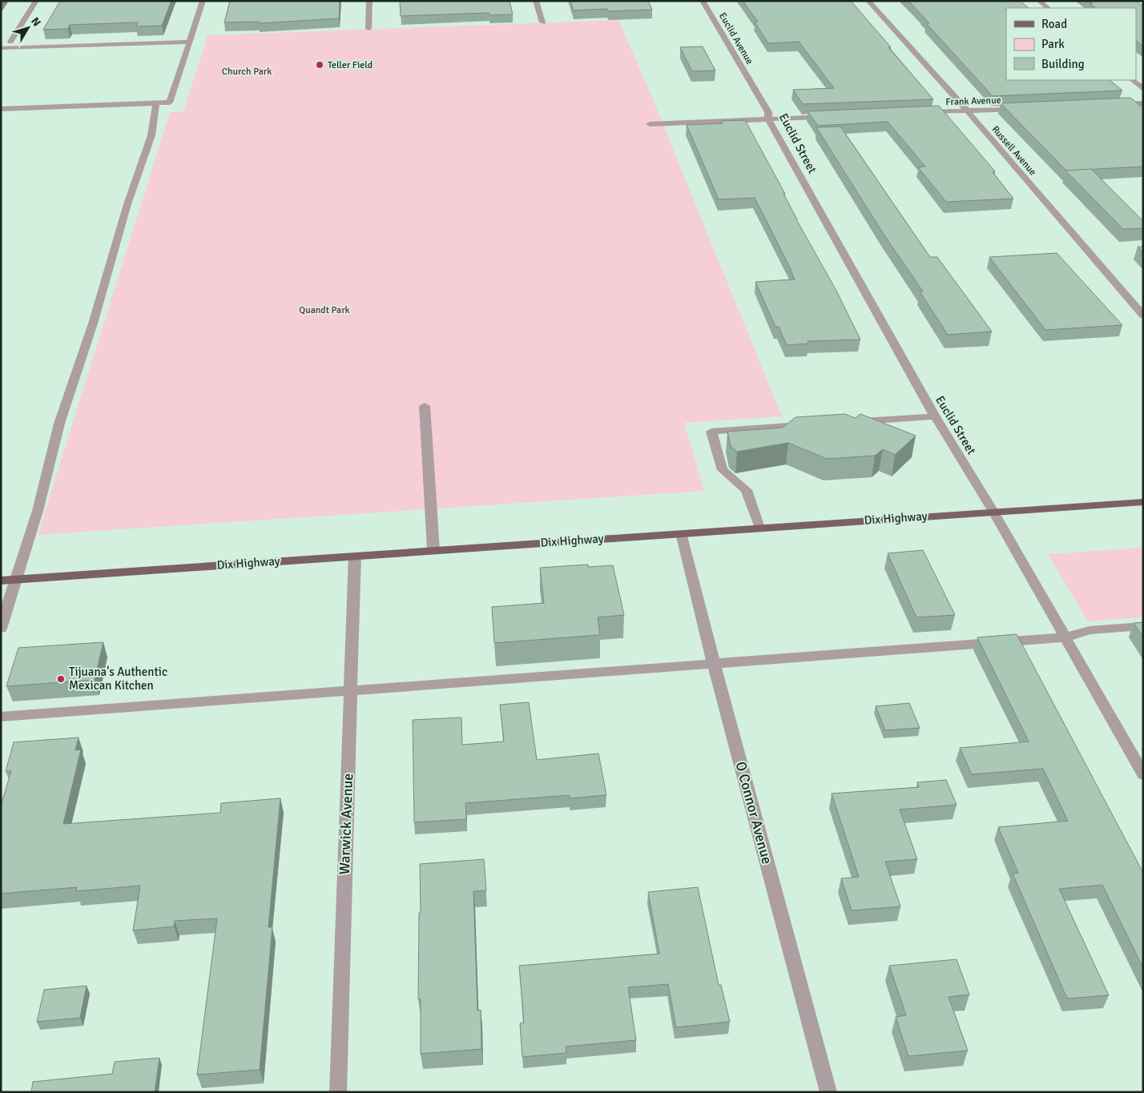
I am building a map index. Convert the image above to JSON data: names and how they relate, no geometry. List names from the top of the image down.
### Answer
{
  "streets": {
    "main road": ["Dix Highway"],
    "street": [
      "Euclid Avenue",
      "Frank Avenue",
      "Euclid Street",
      "Russell Avenue",
      "O Connor Avenue",
      "Warwick Avenue"
    ]
  },
  "crossings": [
    ["Euclid Avenue", "Euclid Street"],
    ["Frank Avenue", "Russell Avenue"],
    ["Euclid Street", "Dix Highway"],
    ["Dix Highway", "O Connor Avenue"],
    ["Dix Highway", "Warwick Avenue"]
  ],
  "parks": ["Church Park", "Quandt Park"],
  "places": ["Teller Field", "Tijuana's Authentic Mexican Kitchen"],
  "legend": ["Road", "Park", "Building"],
  "north": "top right"
}
